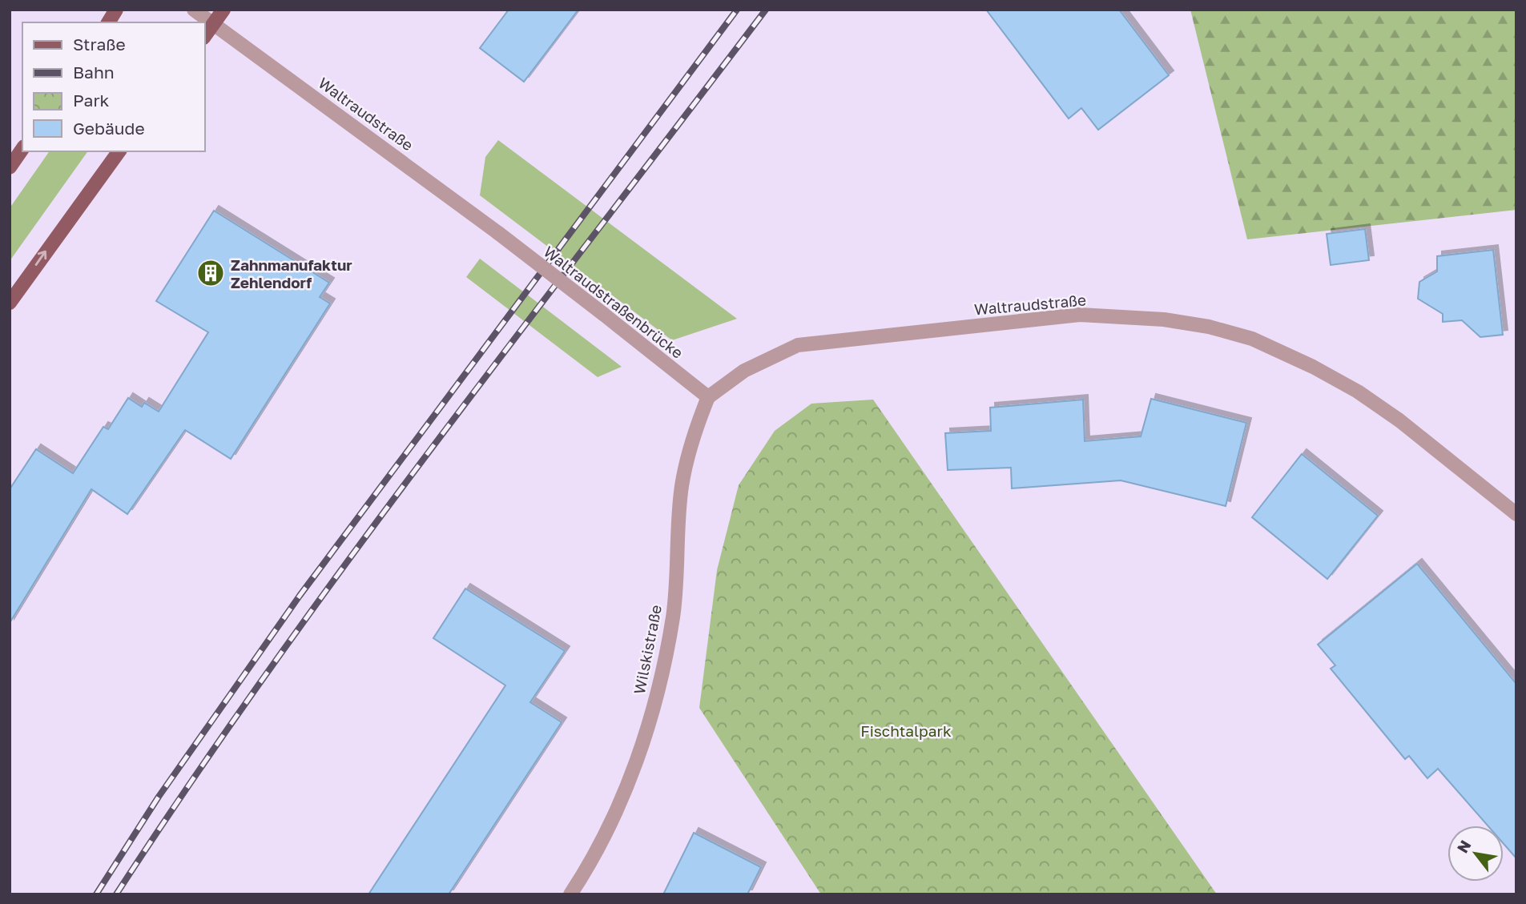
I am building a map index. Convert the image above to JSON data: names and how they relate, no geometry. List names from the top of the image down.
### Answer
{
  "streets": {
    "street": ["Waltraudstraße", "Waltraudstraßenbrücke", "Wilskistraße"]
  },
  "crossings": [
    ["Waltraudstraße", "Waltraudstraßenbrücke"],
    ["Waltraudstraße", "Wilskistraße"],
    ["Waltraudstraßenbrücke", "Wilskistraße"]
  ],
  "parks": ["Fischtalpark"],
  "places": {
    "building": ["Zahnmanufaktur Zehlendorf"]
  },
  "legend": [
    "Straße",
    "Bahn",
    "Park",
    "Gebäude"
  ],
  "north": "top left"
}
